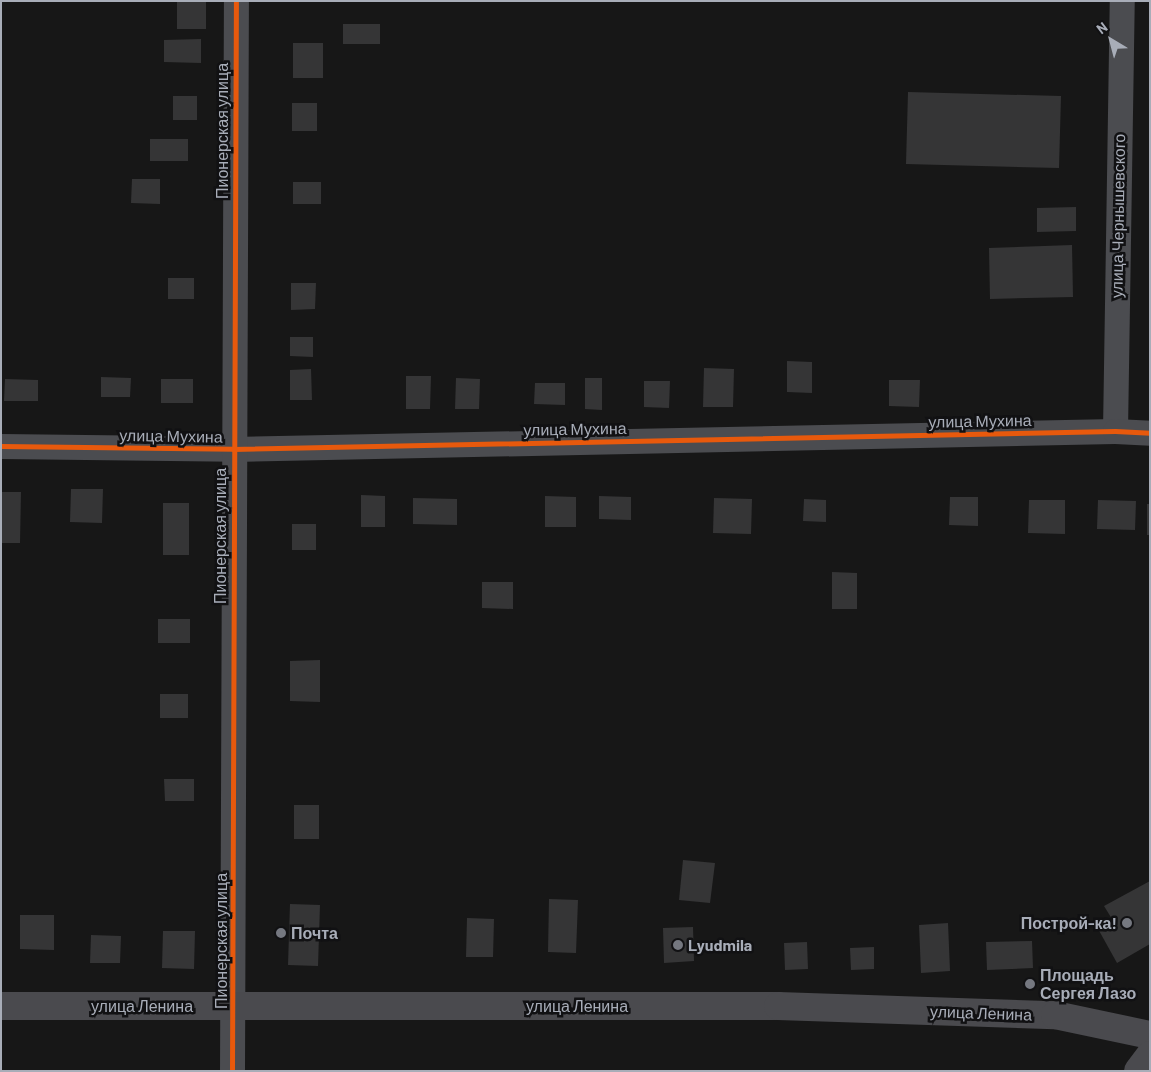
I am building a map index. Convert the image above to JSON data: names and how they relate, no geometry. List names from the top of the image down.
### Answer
{
  "streets": {
    "main road": ["улица Ленина"],
    "street": ["Пионерская улица", "улица Чернышевского", "улица Мухина"]
  },
  "crossings": [
    ["Пионерская улица", "улица Мухина"],
    ["Пионерская улица", "улица Ленина"],
    ["улица Чернышевского", "улица Мухина"]
  ],
  "places": [
    "Построй-ка!",
    "Почта",
    "Lyudmila",
    "Площадь Сергея Лазо"
  ],
  "north": "top left"
}
